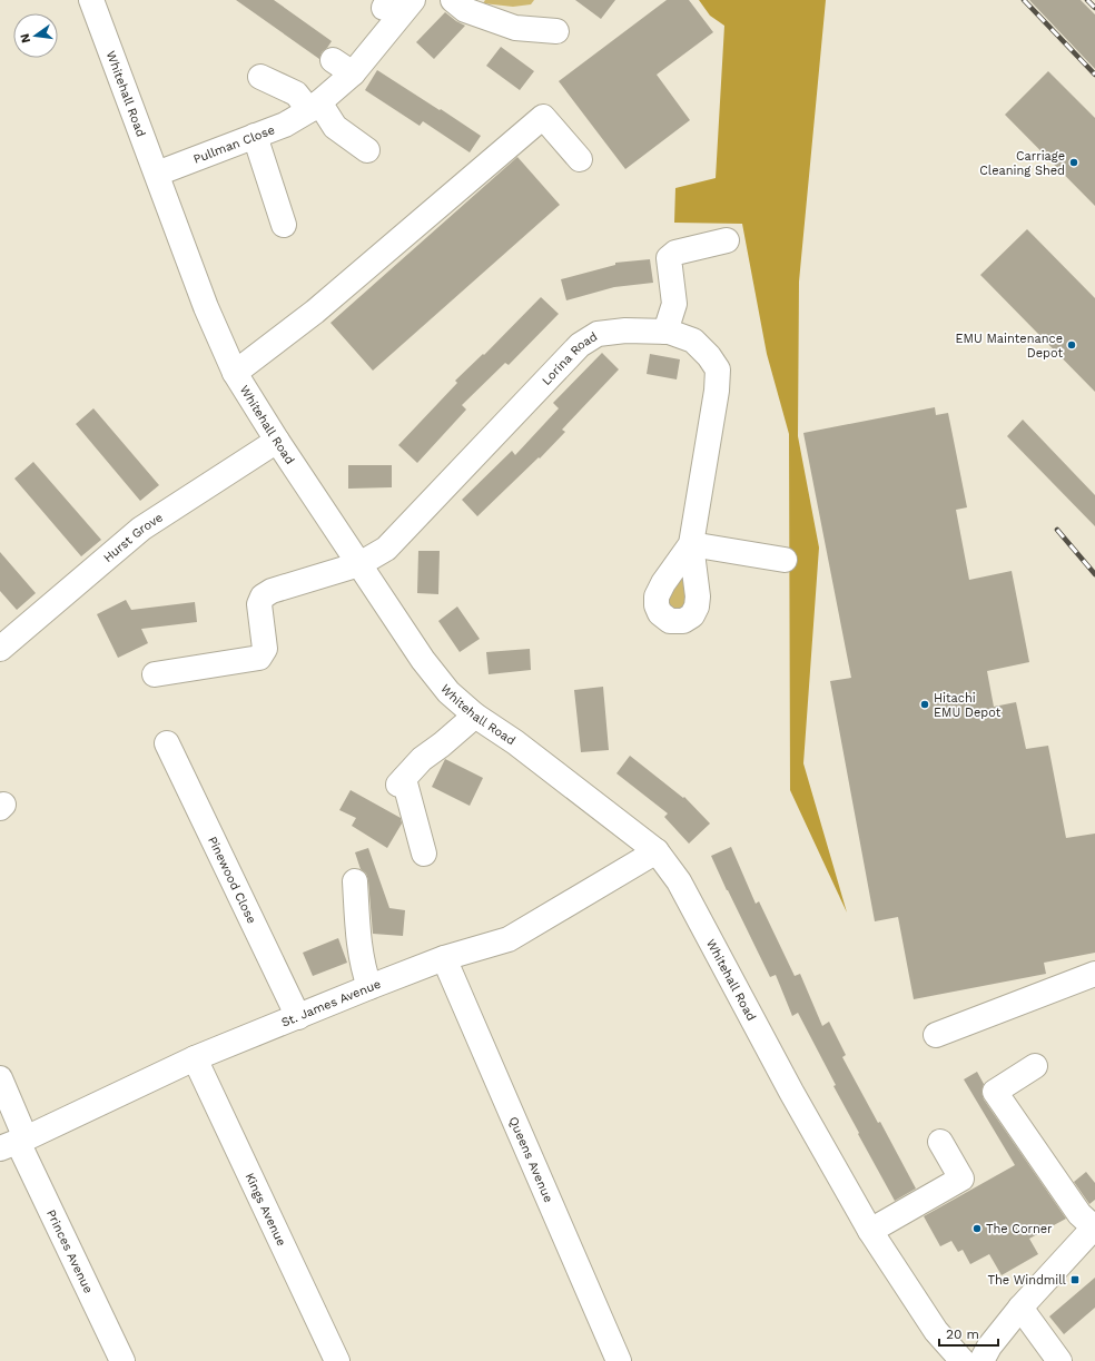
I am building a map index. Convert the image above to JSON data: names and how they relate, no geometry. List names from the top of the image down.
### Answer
{
  "streets": {
    "street": [
      "Whitehall Road",
      "Pullman Close",
      "Lorina Road",
      "Hurst Grove",
      "Pinewood Close",
      "St. James Avenue",
      "Queens Avenue",
      "Kings Avenue",
      "Princes Avenue"
    ]
  },
  "crossings": [
    ["Whitehall Road", "Pullman Close"],
    ["Whitehall Road", "Lorina Road"],
    ["Whitehall Road", "Hurst Grove"],
    ["Whitehall Road", "St. James Avenue"],
    ["Pinewood Close", "St. James Avenue"],
    ["St. James Avenue", "Queens Avenue"],
    ["St. James Avenue", "Kings Avenue"],
    ["St. James Avenue", "Princes Avenue"]
  ],
  "places": {
    "other": [
      "Carriage Cleaning Shed",
      "EMU Maintenance Depot",
      "Hitachi EMU Depot",
      "The Corner"
    ],
    "transit": ["The Windmill"]
  },
  "scale_bar": "20 m",
  "north": "left"
}
